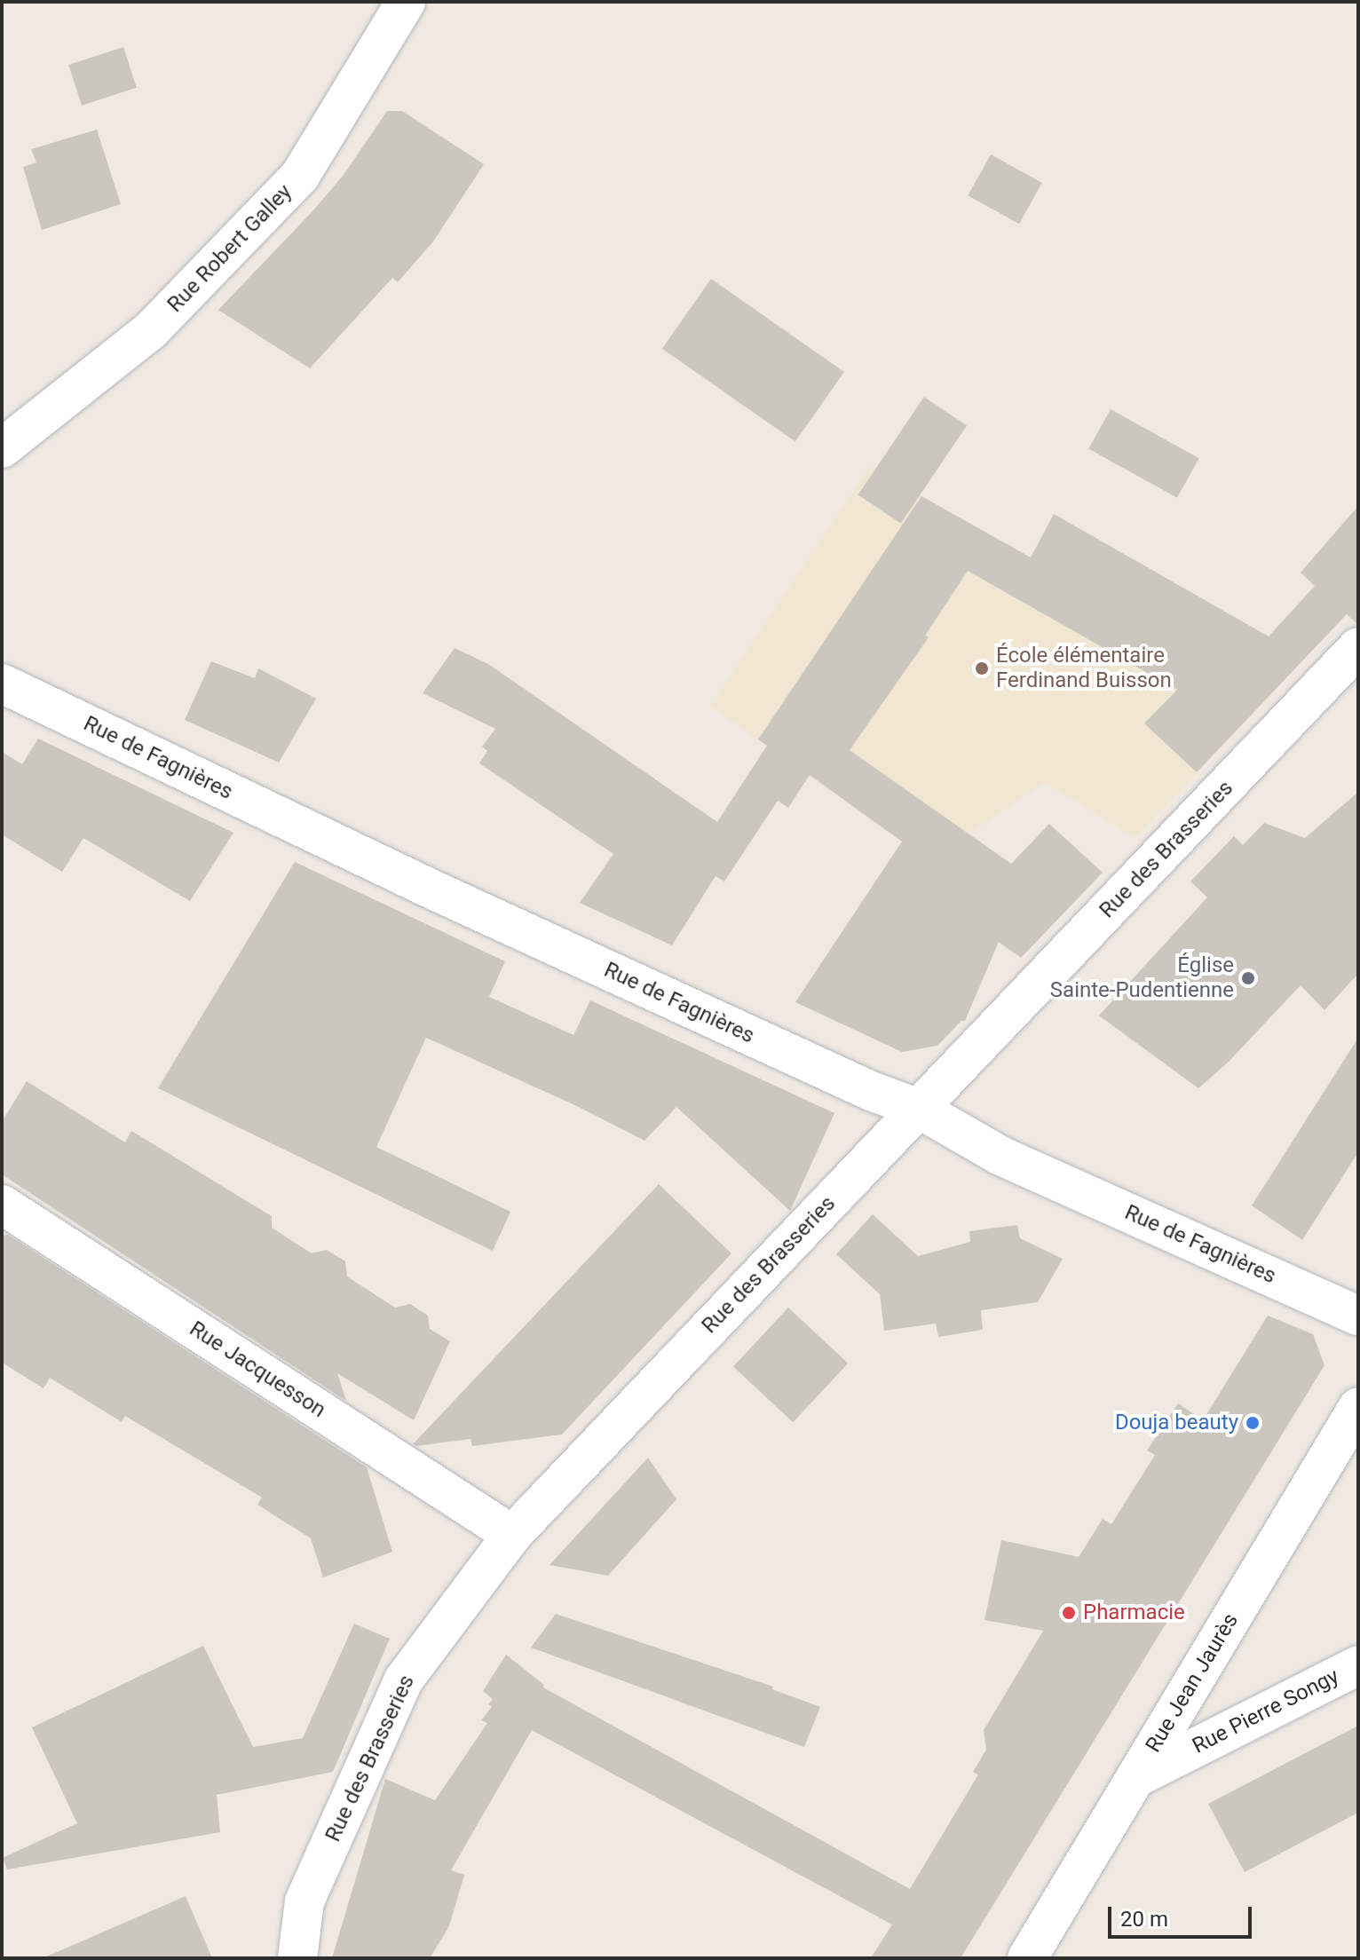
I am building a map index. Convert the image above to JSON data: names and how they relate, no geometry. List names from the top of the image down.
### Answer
{
  "streets": {
    "street": [
      "Rue Robert Galley",
      "Rue de Fagnières",
      "Rue des Brasseries",
      "Rue Jacquesson",
      "Rue Jean Jaurès",
      "Rue Pierre Songy"
    ]
  },
  "crossings": [
    ["Rue de Fagnières", "Rue des Brasseries"],
    ["Rue des Brasseries", "Rue Jacquesson"],
    ["Rue Jean Jaurès", "Rue Pierre Songy"]
  ],
  "places": [
    "École élémentaire Ferdinand Buisson",
    "Église Sainte-Pudentienne",
    "Douja beauty",
    "Pharmacie"
  ],
  "scale_bar": "20 m"
}
